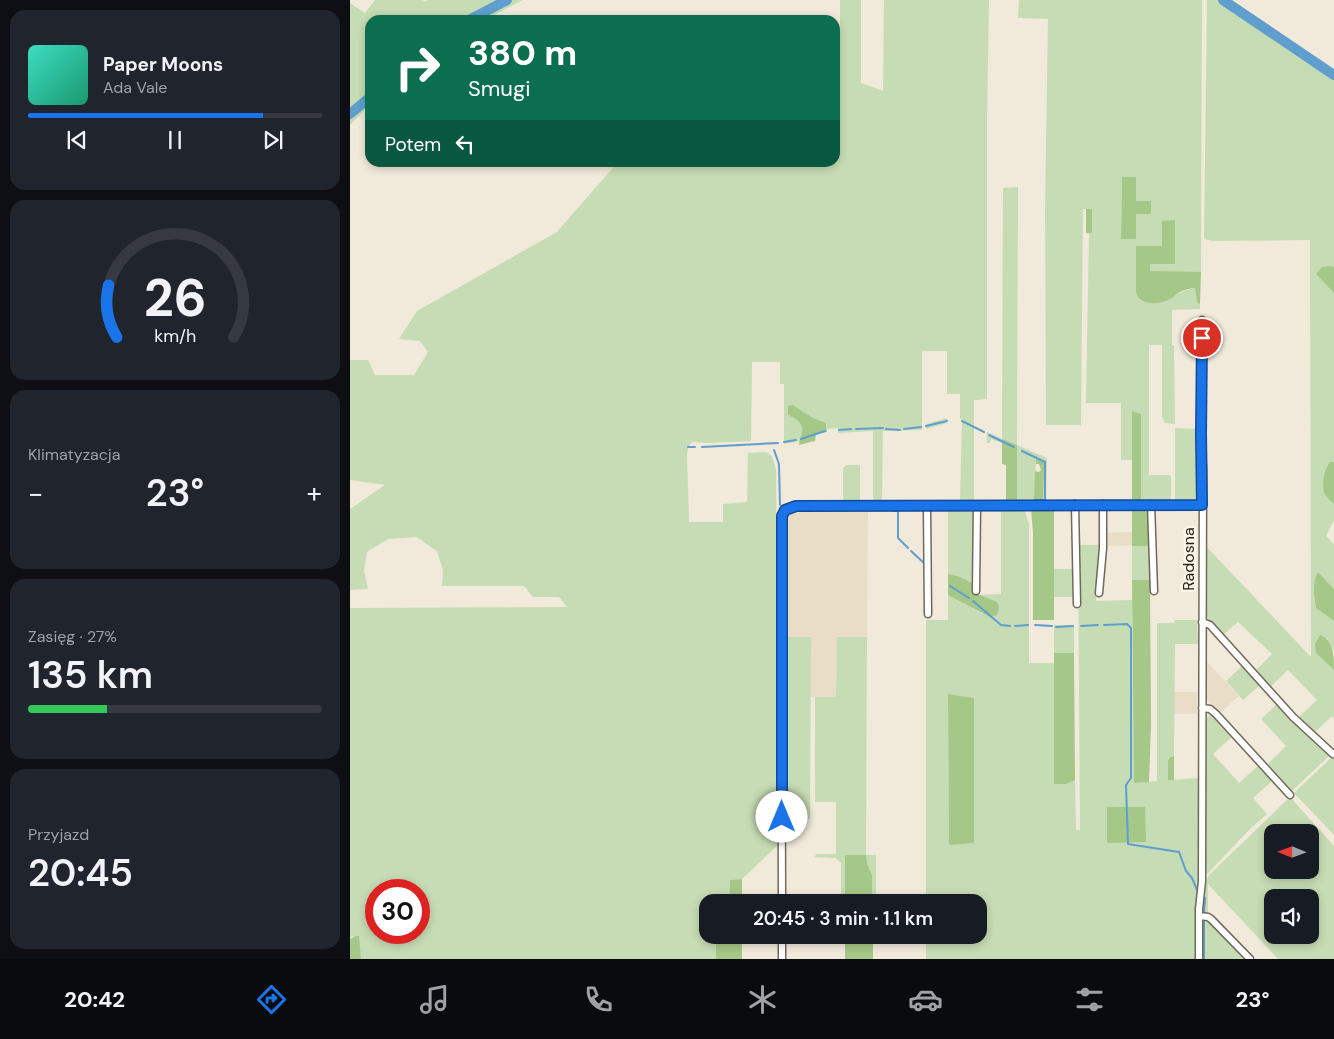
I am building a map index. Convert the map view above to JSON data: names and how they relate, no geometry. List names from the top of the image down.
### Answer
{
  "streets": {
    "street": ["Radosna"]
  },
  "north": "left",
  "page": {
    "turn": ["380 m", "Smugi"],
    "song": ["Paper Moons", "Ada Vale"],
    "then": "Potem",
    "tile": [
      "Klimatyzacja",
      ["Zasięg · 27%", "135 km"],
      ["Przyjazd", "20:45"]
    ],
    "heat": ["−", "23°", "+"],
    "limit": "30",
    "trip": "20:45 · 3 min · 1.1 km",
    "tabs": ["20:42", "23°"],
    "gauge": ["26", "km/h"]
  }
}
